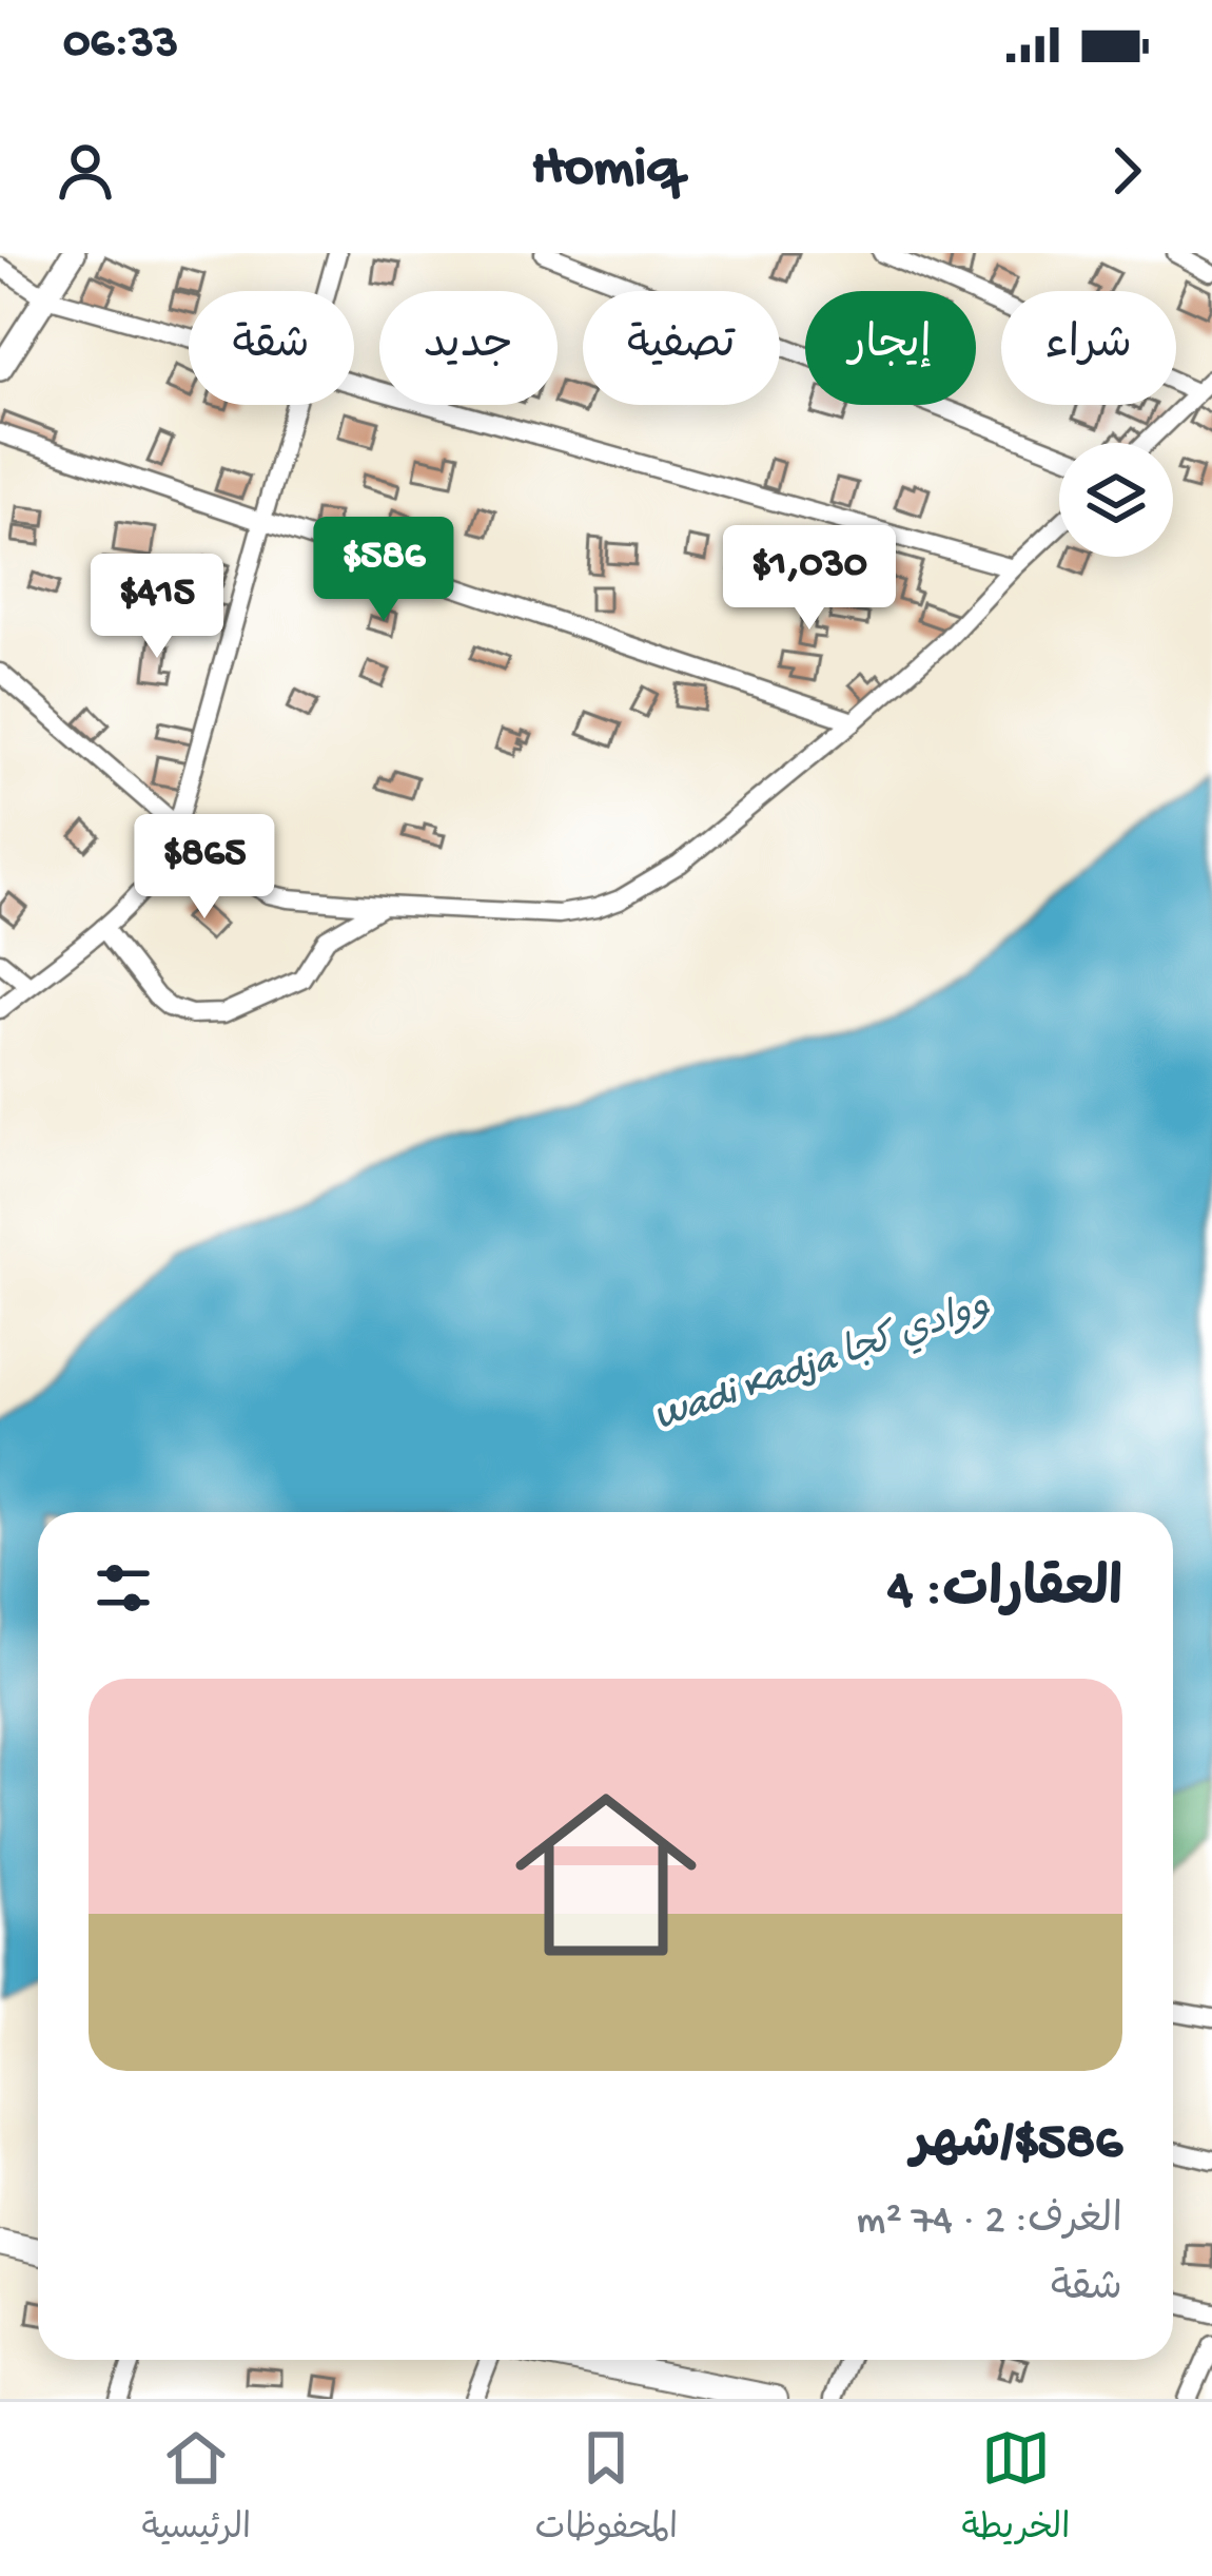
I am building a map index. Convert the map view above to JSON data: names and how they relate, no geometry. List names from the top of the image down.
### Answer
{
  "water": ["Wadi Kadja ووادي كجا"],
  "page": {
    "status": "06:33",
    "header": "Homiq",
    "chip": [
      "شراء",
      "إيجار",
      "تصفية",
      "جديد",
      "شقة"
    ],
    "price": [
      "$586",
      "$1,030",
      "$415",
      "$865"
    ],
    "heading": "العقارات: 4",
    "list": [
      {
        "name": "$586/شهر",
        "note": "الغرف: 2 · 74 m² · شقة"
      }
    ],
    "tabs": ["الخريطة", "المحفوظات", "الرئيسية"]
  }
}
